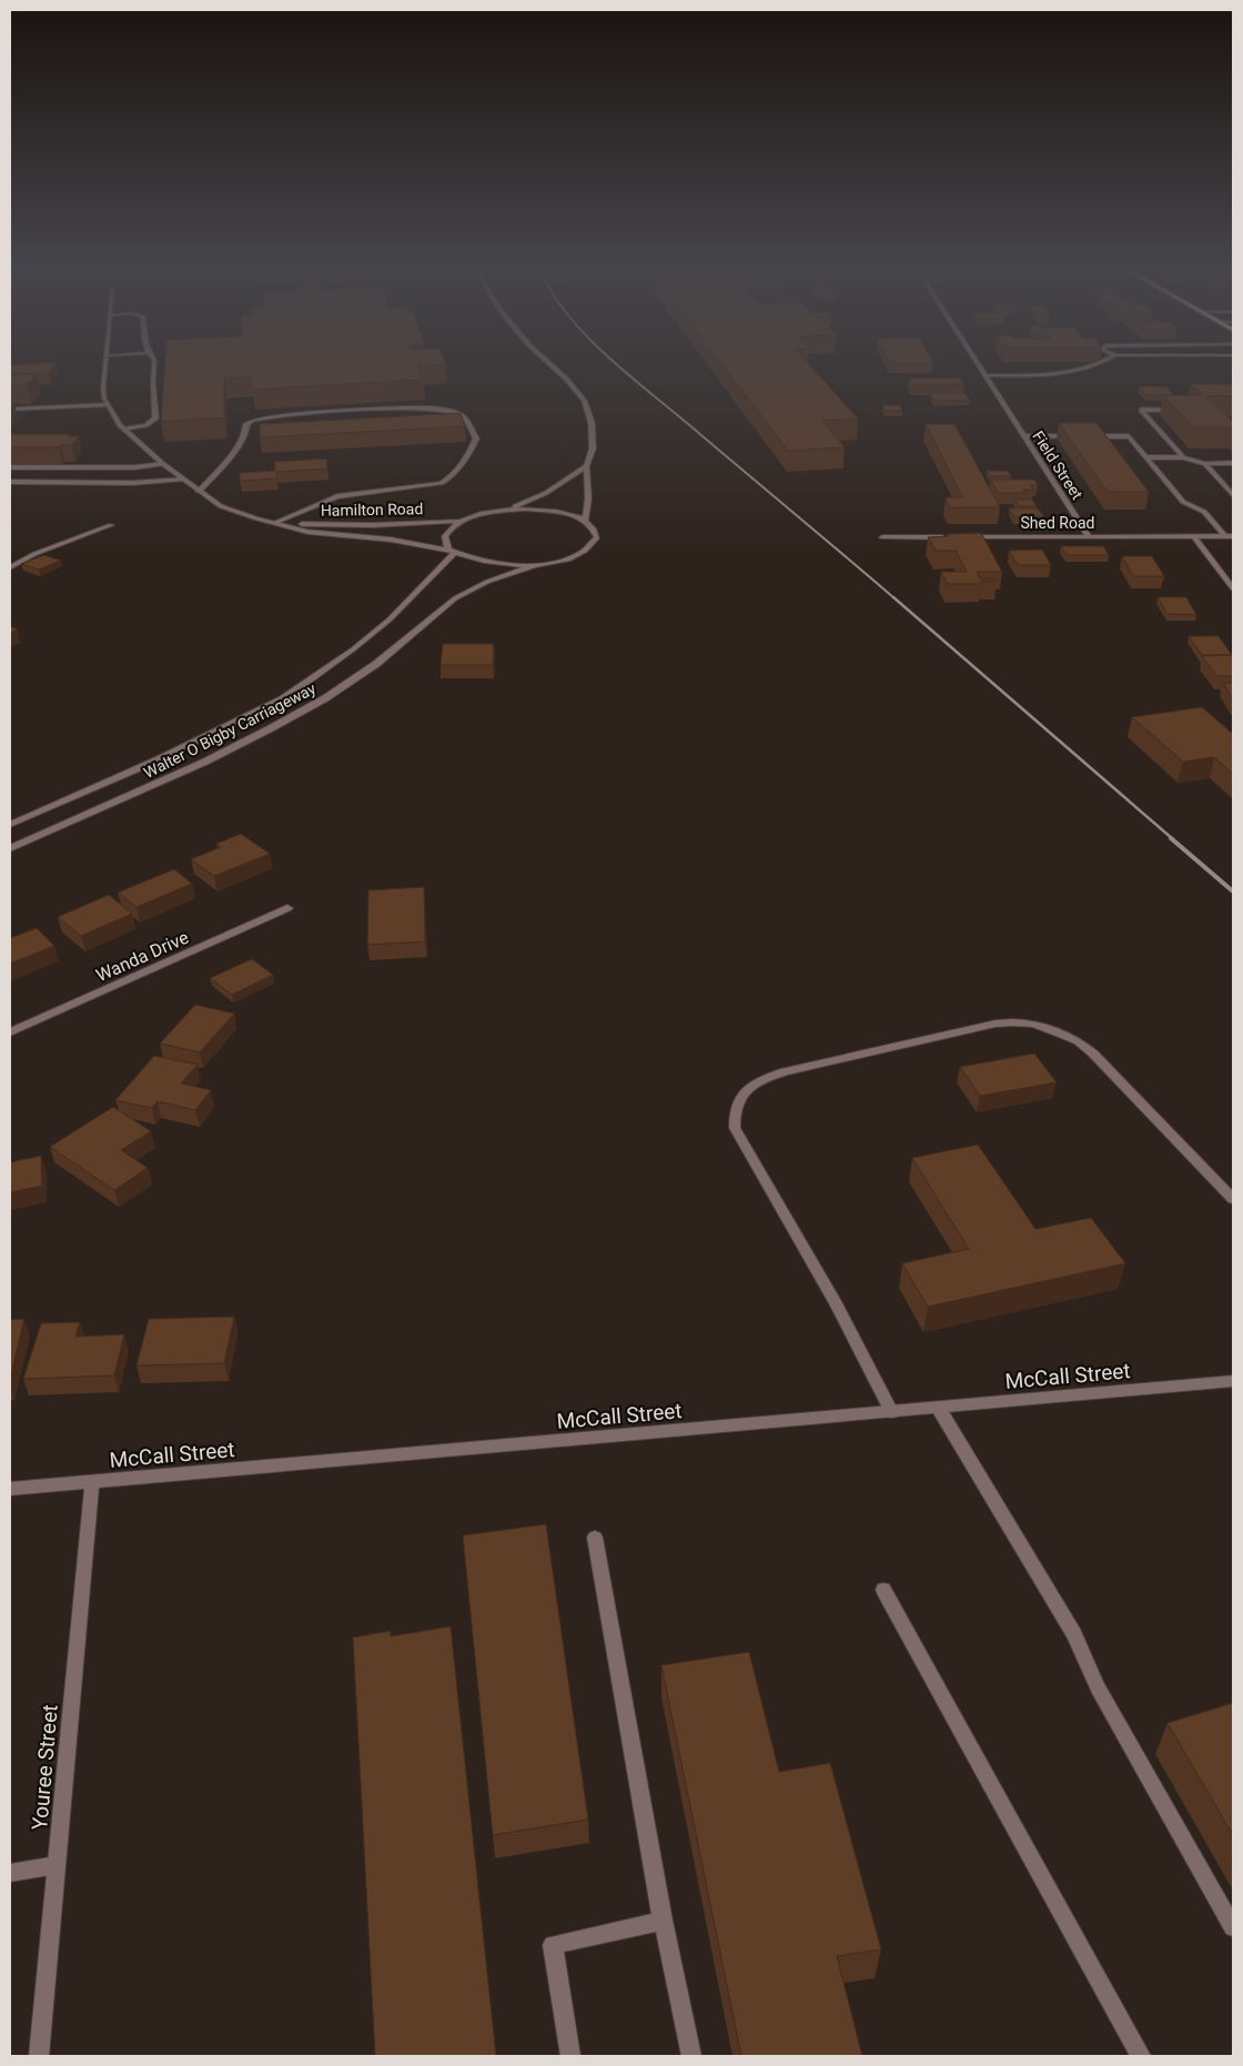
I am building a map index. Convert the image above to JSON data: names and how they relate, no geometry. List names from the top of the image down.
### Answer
{
  "streets": {
    "street": [
      "Field Street",
      "Hamilton Road",
      "Shed Road",
      "Walter O Bigby Carriageway",
      "Wanda Drive",
      "McCall Street",
      "Youree Street"
    ]
  },
  "crossings": [
    ["Field Street", "Shed Road"],
    ["Hamilton Road", "Walter O Bigby Carriageway"],
    ["McCall Street", "Youree Street"]
  ]
}
